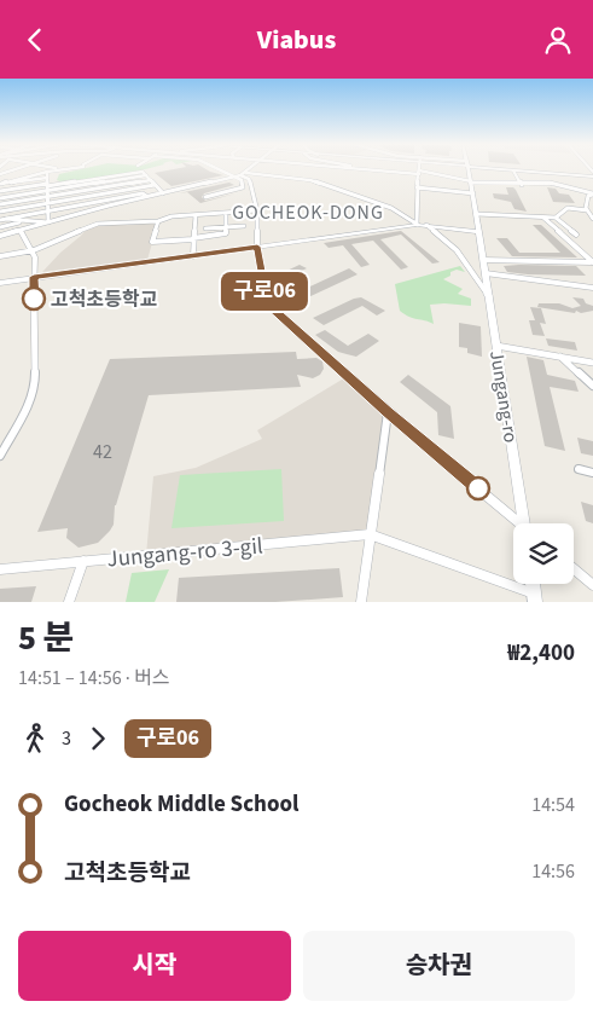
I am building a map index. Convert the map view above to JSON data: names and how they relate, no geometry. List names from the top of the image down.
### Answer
{
  "streets": {
    "main road": ["Jungang-ro"],
    "street": ["Jungang-ro 3-gil"]
  },
  "districts": ["GOCHEOK-DONG"],
  "places": ["고척초등학교"],
  "lines": ["bus line 구로06"],
  "house_numbers": ["42"],
  "page": {
    "header": "Viabus",
    "on_map": "구로06",
    "heading": ["5 분", "14:51 – 14:56 · 버스", "₩2,400"],
    "legs": ["3", "구로06"],
    "list": [
      {
        "name": "Gocheok Middle School",
        "value": "14:54"
      },
      {
        "name": "고척초등학교",
        "value": "14:56"
      }
    ],
    "buttons": ["시작", "승차권"]
  }
}
